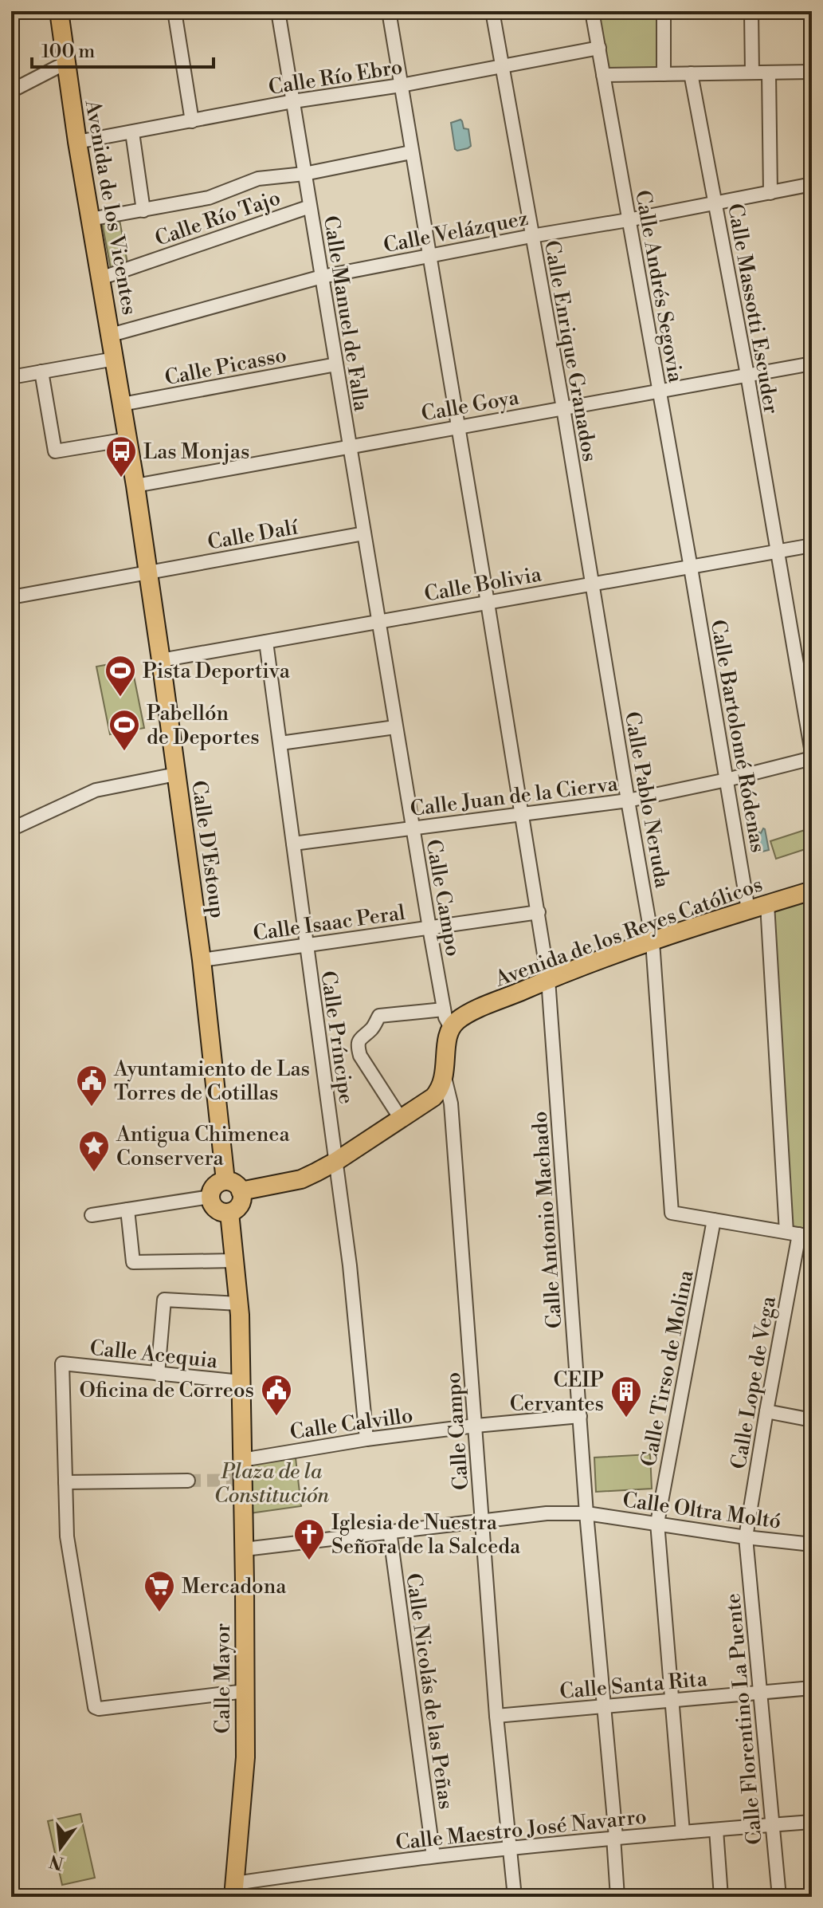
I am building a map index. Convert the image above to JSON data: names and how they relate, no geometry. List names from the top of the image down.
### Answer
{
  "streets": {
    "main road": [
      "Avenida de los Vicentes",
      "Calle D'Estoup",
      "Avenida de los Reyes Católicos",
      "Calle Mayor"
    ],
    "street": [
      "Calle Río Ebro",
      "Calle Río Tajo",
      "Calle Velázquez",
      "Calle Andrés Segovia",
      "Calle Massotti Escuder",
      "Calle Manuel de Falla",
      "Calle Enrique Granados",
      "Calle Picasso",
      "Calle Goya",
      "Calle Dalí",
      "Calle Bolivia",
      "Calle Bartolomé Ródenas",
      "Calle Juan de la Cierva",
      "Calle Pablo Neruda",
      "Calle Campo",
      "Calle Isaac Peral",
      "Calle Príncipe",
      "Calle Antonio Machado",
      "Calle Acequia",
      "Calle Tirso de Molina",
      "Calle Lope de Vega",
      "Calle Calvillo",
      "Calle Oltra Moltó",
      "Calle Santa Rita",
      "Calle Nicolás de las Peñas",
      "Calle Florentino La Puente",
      "Calle Maestro José Navarro"
    ]
  },
  "crossings": [
    ["Calle Río Ebro", "Avenida de los Vicentes"],
    ["Calle Río Ebro", "Calle Andrés Segovia"],
    ["Calle Río Ebro", "Calle Manuel de Falla"],
    ["Calle Río Ebro", "Calle Enrique Granados"],
    ["Calle Río Ebro", "Calle Antonio Machado"],
    ["Avenida de los Vicentes", "Calle Río Tajo"],
    ["Avenida de los Vicentes", "Calle Velázquez"],
    ["Avenida de los Vicentes", "Calle D'Estoup"],
    ["Calle Río Tajo", "Calle Manuel de Falla"],
    ["Calle Velázquez", "Calle Andrés Segovia"],
    ["Calle Velázquez", "Calle Massotti Escuder"],
    ["Calle Velázquez", "Calle Manuel de Falla"],
    ["Calle Velázquez", "Calle Enrique Granados"],
    ["Calle Velázquez", "Calle D'Estoup"],
    ["Calle Velázquez", "Calle Antonio Machado"],
    ["Calle Andrés Segovia", "Calle Goya"],
    ["Calle Andrés Segovia", "Calle Bolivia"],
    ["Calle Andrés Segovia", "Calle Bartolomé Ródenas"],
    ["Calle Massotti Escuder", "Calle Goya"],
    ["Calle Massotti Escuder", "Calle Bolivia"],
    ["Calle Manuel de Falla", "Calle Picasso"],
    ["Calle Manuel de Falla", "Calle Goya"],
    ["Calle Manuel de Falla", "Calle Dalí"],
    ["Calle Manuel de Falla", "Calle Bolivia"],
    ["Calle Manuel de Falla", "Calle Campo"],
    ["Calle Enrique Granados", "Calle Goya"],
    ["Calle Enrique Granados", "Calle Bolivia"],
    ["Calle Enrique Granados", "Calle Pablo Neruda"],
    ["Calle Picasso", "Calle D'Estoup"],
    ["Calle Goya", "Calle D'Estoup"],
    ["Calle Goya", "Calle Antonio Machado"],
    ["Calle Dalí", "Calle D'Estoup"],
    ["Calle Bolivia", "Calle Bartolomé Ródenas"],
    ["Calle Bolivia", "Calle Pablo Neruda"],
    ["Calle Bolivia", "Calle D'Estoup"],
    ["Calle Bolivia", "Calle Campo"],
    ["Calle Bolivia", "Calle Príncipe"],
    ["Calle Bolivia", "Calle Antonio Machado"],
    ["Calle Bartolomé Ródenas", "Calle Juan de la Cierva"],
    ["Calle Bartolomé Ródenas", "Avenida de los Reyes Católicos"],
    ["Calle Juan de la Cierva", "Calle Pablo Neruda"],
    ["Calle Juan de la Cierva", "Calle Campo"],
    ["Calle Juan de la Cierva", "Calle Príncipe"],
    ["Calle Juan de la Cierva", "Calle Antonio Machado"],
    ["Calle Pablo Neruda", "Avenida de los Reyes Católicos"],
    ["Calle Pablo Neruda", "Calle Tirso de Molina"],
    ["Calle D'Estoup", "Calle Isaac Peral"],
    ["Calle D'Estoup", "Calle Mayor"],
    ["Calle Campo", "Calle Isaac Peral"],
    ["Calle Campo", "Avenida de los Reyes Católicos"],
    ["Calle Campo", "Calle Calvillo"],
    ["Calle Campo", "Calle Oltra Moltó"],
    ["Calle Campo", "Calle Santa Rita"],
    ["Calle Campo", "Calle Maestro José Navarro"],
    ["Calle Isaac Peral", "Calle Príncipe"],
    ["Calle Isaac Peral", "Calle Antonio Machado"],
    ["Avenida de los Reyes Católicos", "Calle Antonio Machado"],
    ["Calle Príncipe", "Calle Calvillo"],
    ["Calle Antonio Machado", "Calle Calvillo"],
    ["Calle Antonio Machado", "Calle Oltra Moltó"],
    ["Calle Antonio Machado", "Calle Santa Rita"],
    ["Calle Antonio Machado", "Calle Maestro José Navarro"],
    ["Calle Acequia", "Calle Mayor"],
    ["Calle Tirso de Molina", "Calle Oltra Moltó"],
    ["Calle Tirso de Molina", "Calle Santa Rita"],
    ["Calle Tirso de Molina", "Calle Maestro José Navarro"],
    ["Calle Lope de Vega", "Calle Oltra Moltó"],
    ["Calle Lope de Vega", "Calle Florentino La Puente"],
    ["Calle Calvillo", "Calle Mayor"],
    ["Calle Oltra Moltó", "Calle Mayor"],
    ["Calle Oltra Moltó", "Calle Nicolás de las Peñas"],
    ["Calle Oltra Moltó", "Calle Florentino La Puente"],
    ["Calle Mayor", "Calle Maestro José Navarro"],
    ["Calle Santa Rita", "Calle Florentino La Puente"],
    ["Calle Nicolás de las Peñas", "Calle Maestro José Navarro"],
    ["Calle Florentino La Puente", "Calle Maestro José Navarro"]
  ],
  "parks": ["Plaza de la Constitución"],
  "places": {
    "bus stop": ["Las Monjas"],
    "sports": ["Pista Deportiva", "Pabellón de Deportes"],
    "public building": ["Ayuntamiento de Las Torres de Cotillas", "Oficina de Correos"],
    "place": ["Antigua Chimenea Conservera"],
    "building": ["CEIP Cervantes"],
    "church": ["Iglesia de Nuestra Señora de la Salceda"],
    "supermarket": ["Mercadona"]
  },
  "scale_bar": "100 m",
  "north": "bottom"
}
